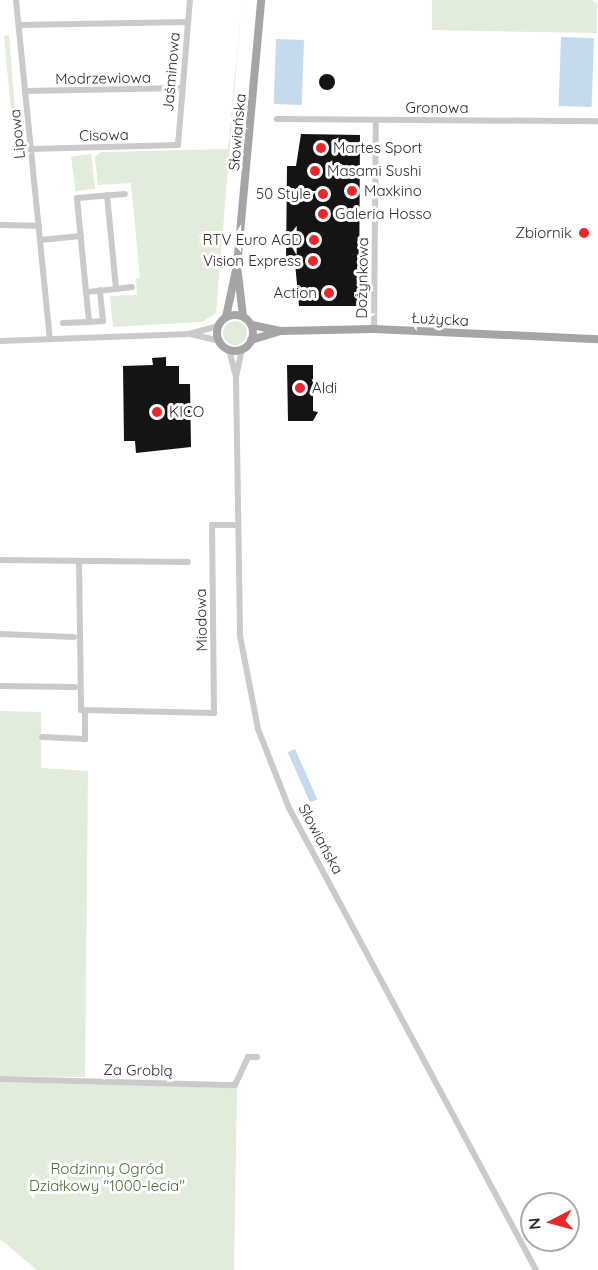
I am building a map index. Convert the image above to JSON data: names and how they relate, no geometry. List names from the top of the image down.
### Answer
{
  "streets": {
    "main road": ["Słowiańska", "Łużycka"],
    "street": [
      "Jaśminowa",
      "Modrzewiowa",
      "Gronowa",
      "Lipowa",
      "Cisowa",
      "Dożynkowa",
      "Miodowa",
      "Za Groblą"
    ]
  },
  "crossings": [
    ["Jaśminowa", "Modrzewiowa"],
    ["Jaśminowa", "Cisowa"],
    ["Modrzewiowa", "Lipowa"],
    ["Gronowa", "Dożynkowa"],
    ["Słowiańska", "Łużycka"],
    ["Słowiańska", "Miodowa"],
    ["Lipowa", "Cisowa"],
    ["Dożynkowa", "Łużycka"]
  ],
  "parks": ["Rodzinny Ogród Działkowy \"1000-lecia\""],
  "places": [
    "Martes Sport",
    "Masami Sushi",
    "Maxkino",
    "50 Style",
    "Galeria Hosso",
    "Zbiornik",
    "RTV Euro AGD",
    "Vision Express",
    "Action",
    "Aldi",
    "KICO"
  ],
  "north": "left"
}
